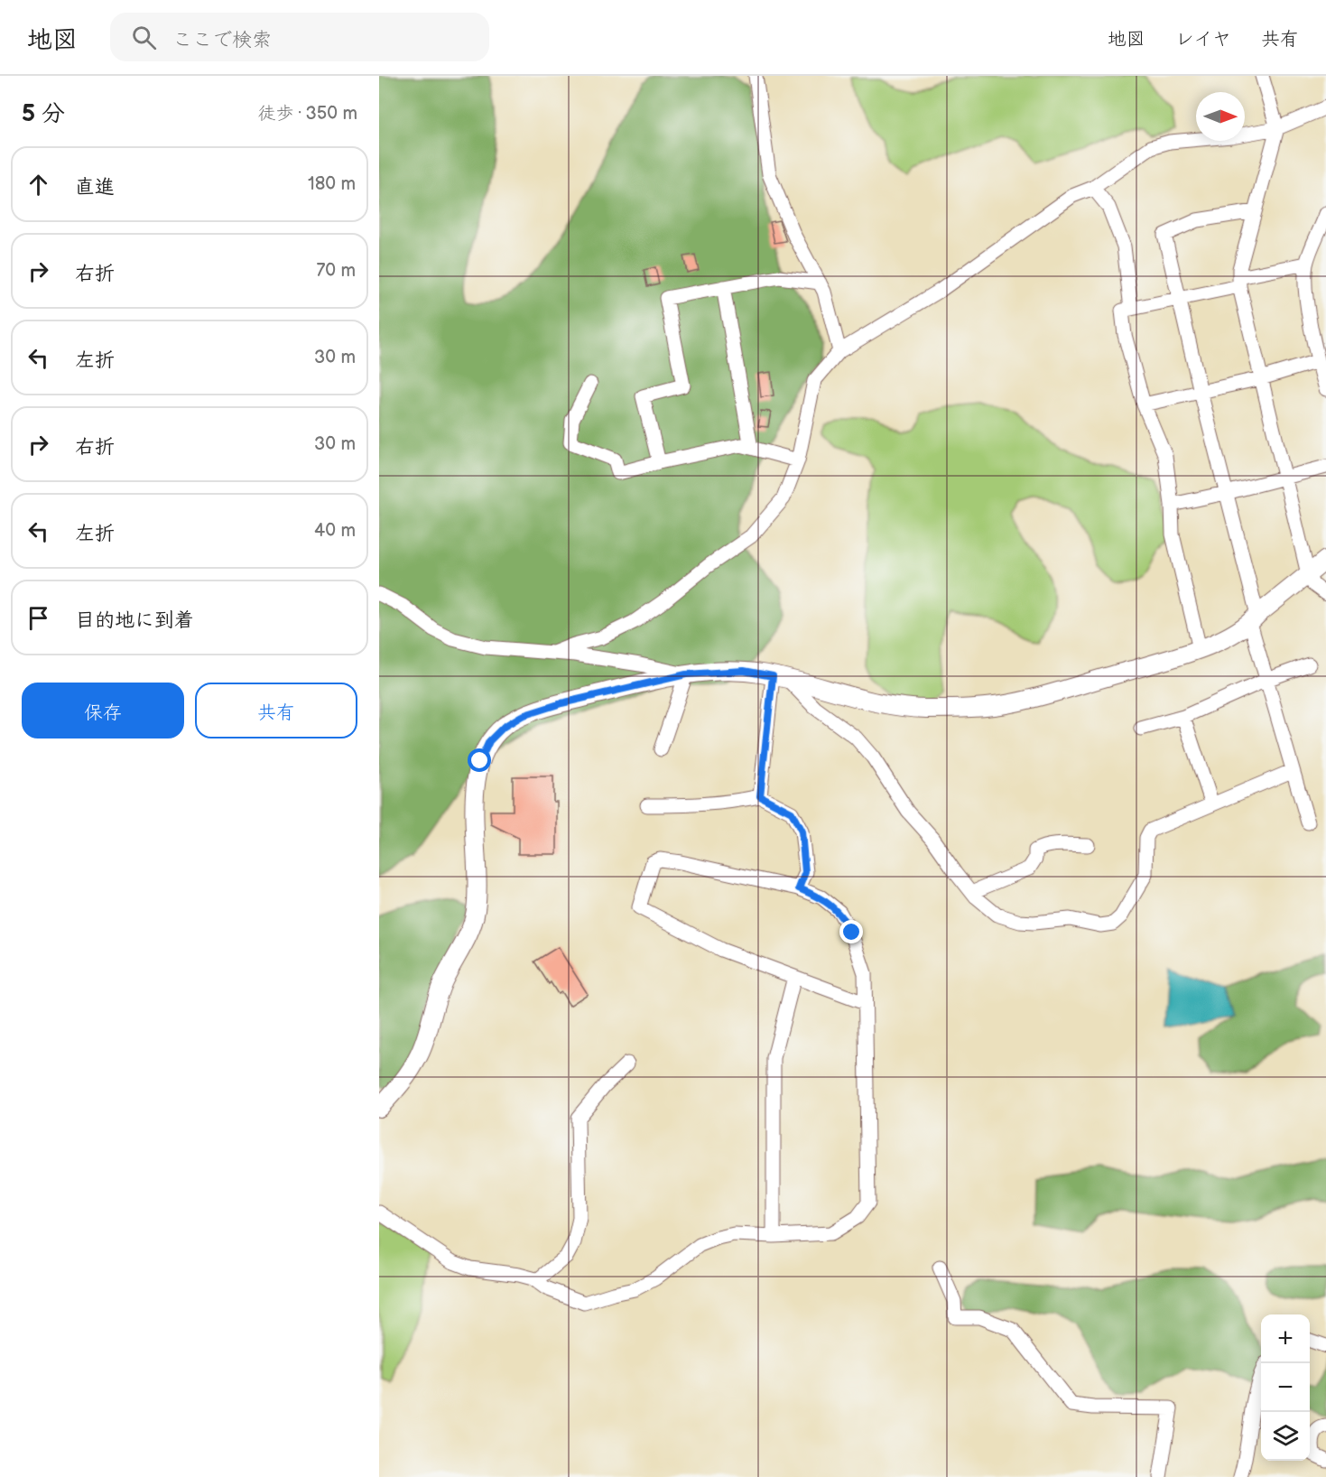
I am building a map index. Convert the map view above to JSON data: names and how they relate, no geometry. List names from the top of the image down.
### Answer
{
  "north": "right",
  "page": {
    "header": "地図",
    "search": "ここで検索",
    "nav": ["地図", "レイヤ", "共有"],
    "heading": ["5 分", "徒歩 · 350 m"],
    "list": [
      ["直進", "180 m"],
      ["右折", "70 m"],
      ["左折", "30 m"],
      ["右折", "30 m"],
      ["左折", "40 m"],
      "目的地に到着"
    ],
    "buttons": ["保存", "共有"],
    "map_buttons": ["+", "−"]
  }
}
